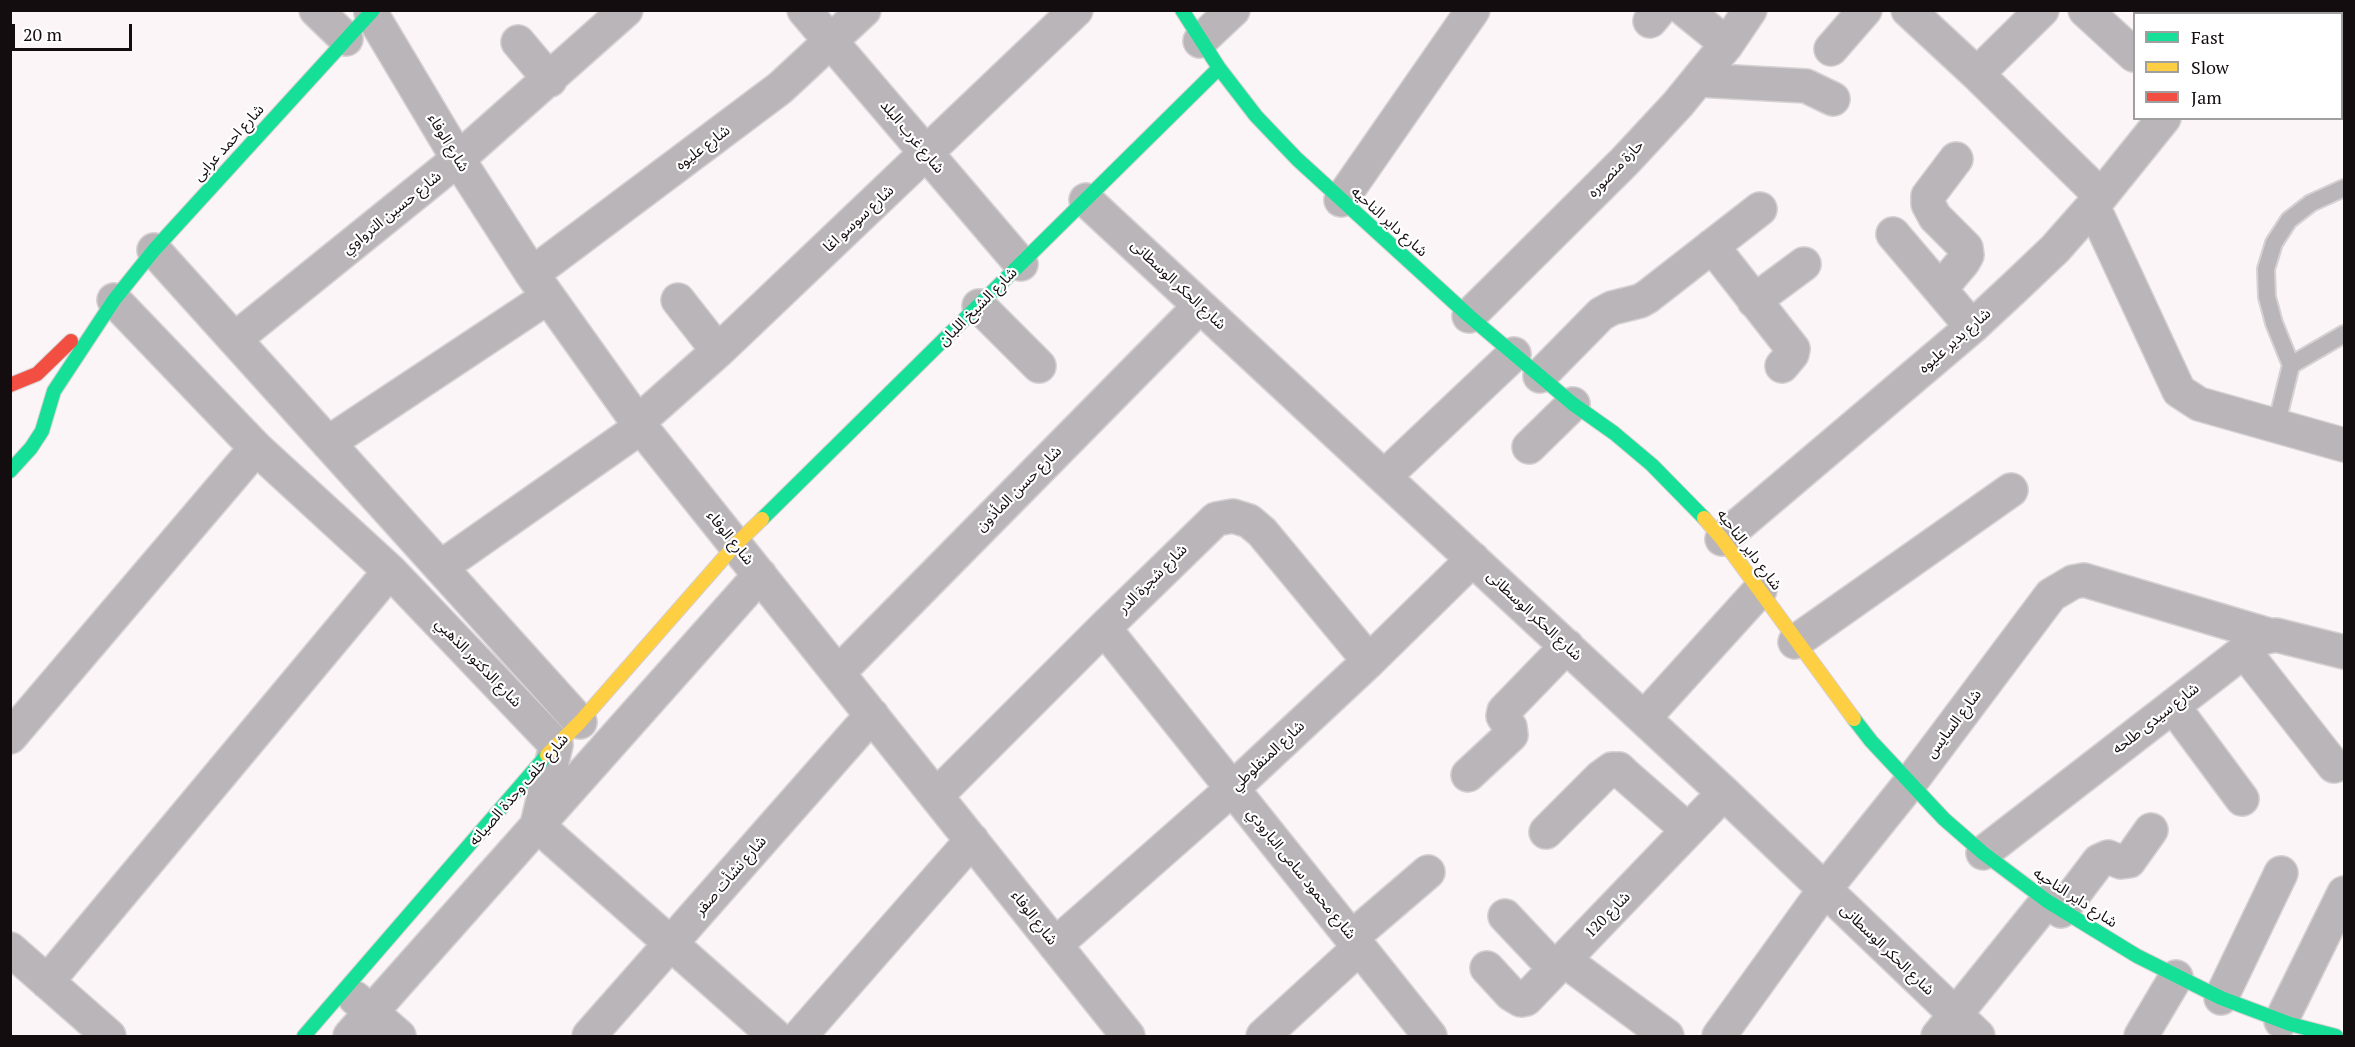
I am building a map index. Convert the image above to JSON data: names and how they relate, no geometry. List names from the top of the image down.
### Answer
{
  "streets": {
    "street": [
      "شارع غرب البلد",
      "شارع احمد عرابى",
      "شارع الوفاء",
      "شارع عليوه",
      "حارة منصوره",
      "شارع حسين الترواوي",
      "شارع سوسو اغا",
      "شارع داير الناحيه",
      "شارع الحكر الوسطانى",
      "شارع الشيخ اللبان",
      "شارع بدير عليوه",
      "شارع حسن المأذون",
      "شارع شجرة الدر",
      "شارع الدكتور الذهبي",
      "شارع سيدى طلحه",
      "شارع السايس",
      "شارع المنفلوطي",
      "شارع خلف وحدة الصيانه",
      "شارع محمود سامى البارودي",
      "شارع نشأت صقر",
      "شارع 120"
    ]
  },
  "crossings": [
    ["شارع غرب البلد", "شارع عليوه"],
    ["شارع غرب البلد", "شارع سوسو اغا"],
    ["شارع غرب البلد", "شارع الشيخ اللبان"],
    ["شارع احمد عرابى", "شارع الوفاء"],
    ["شارع احمد عرابى", "شارع الدكتور الذهبي"],
    ["شارع الوفاء", "شارع عليوه"],
    ["شارع الوفاء", "شارع حسين الترواوي"],
    ["شارع الوفاء", "شارع سوسو اغا"],
    ["شارع الوفاء", "شارع الشيخ اللبان"],
    ["شارع الوفاء", "شارع حسن المأذون"],
    ["شارع الوفاء", "شارع شجرة الدر"],
    ["شارع الوفاء", "شارع المنفلوطي"],
    ["شارع الوفاء", "شارع خلف وحدة الصيانه"],
    ["شارع الوفاء", "شارع نشأت صقر"],
    ["حارة منصوره", "شارع داير الناحيه"],
    ["شارع داير الناحيه", "شارع الشيخ اللبان"],
    ["شارع داير الناحيه", "شارع بدير عليوه"],
    ["شارع داير الناحيه", "شارع سيدى طلحه"],
    ["شارع داير الناحيه", "شارع السايس"],
    ["شارع الحكر الوسطانى", "شارع الشيخ اللبان"],
    ["شارع الحكر الوسطانى", "شارع حسن المأذون"],
    ["شارع الحكر الوسطانى", "شارع السايس"],
    ["شارع الحكر الوسطانى", "شارع المنفلوطي"],
    ["شارع الحكر الوسطانى", "شارع 120"],
    ["شارع الشيخ اللبان", "شارع خلف وحدة الصيانه"],
    ["شارع شجرة الدر", "شارع المنفلوطي"],
    ["شارع شجرة الدر", "شارع محمود سامى البارودي"],
    ["شارع الدكتور الذهبي", "شارع خلف وحدة الصيانه"],
    ["شارع سيدى طلحه", "شارع السايس"],
    ["شارع المنفلوطي", "شارع محمود سامى البارودي"]
  ],
  "legend": ["Fast", "Slow", "Jam"],
  "scale_bar": "20 m"
}
